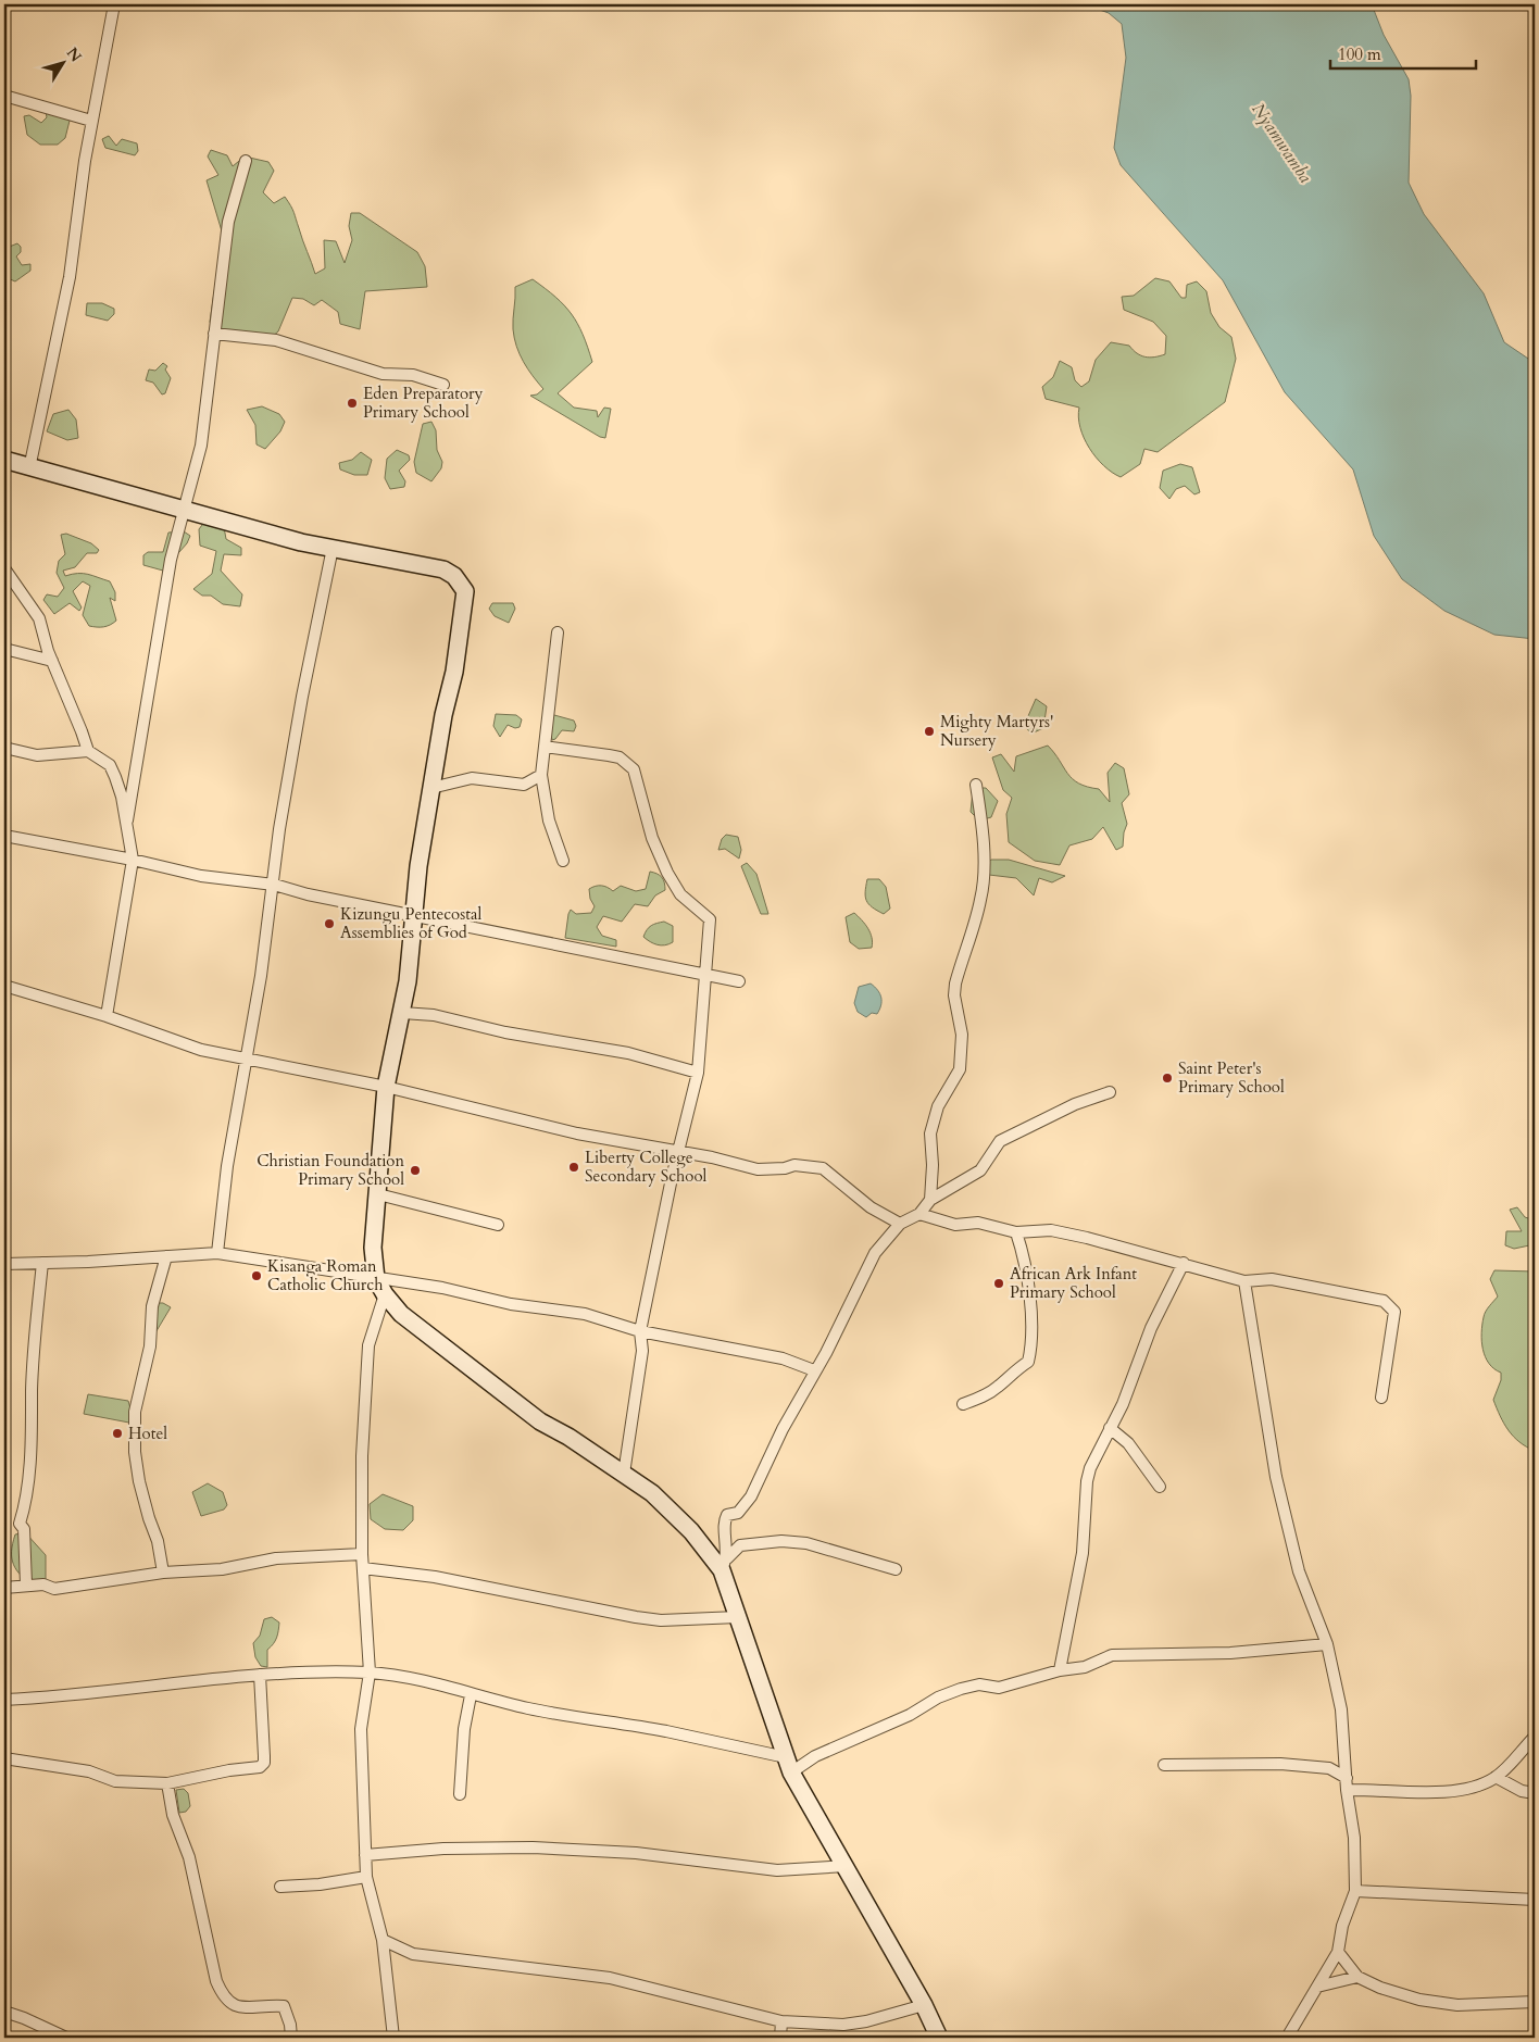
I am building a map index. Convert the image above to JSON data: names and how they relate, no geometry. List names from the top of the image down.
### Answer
{
  "water": ["Nyamwamba"],
  "places": [
    "Eden Preparatory Primary School",
    "Mighty Martyrs' Nursery",
    "Kizungu Pentecostal Assemblies of God",
    "Saint Peter's Primary School",
    "Liberty College Secondary School",
    "Christian Foundation Primary School",
    "Kisanga Roman Catholic Church",
    "African Ark Infant Primary School",
    "Hotel"
  ],
  "scale_bar": "100 m",
  "north": "top right"
}
